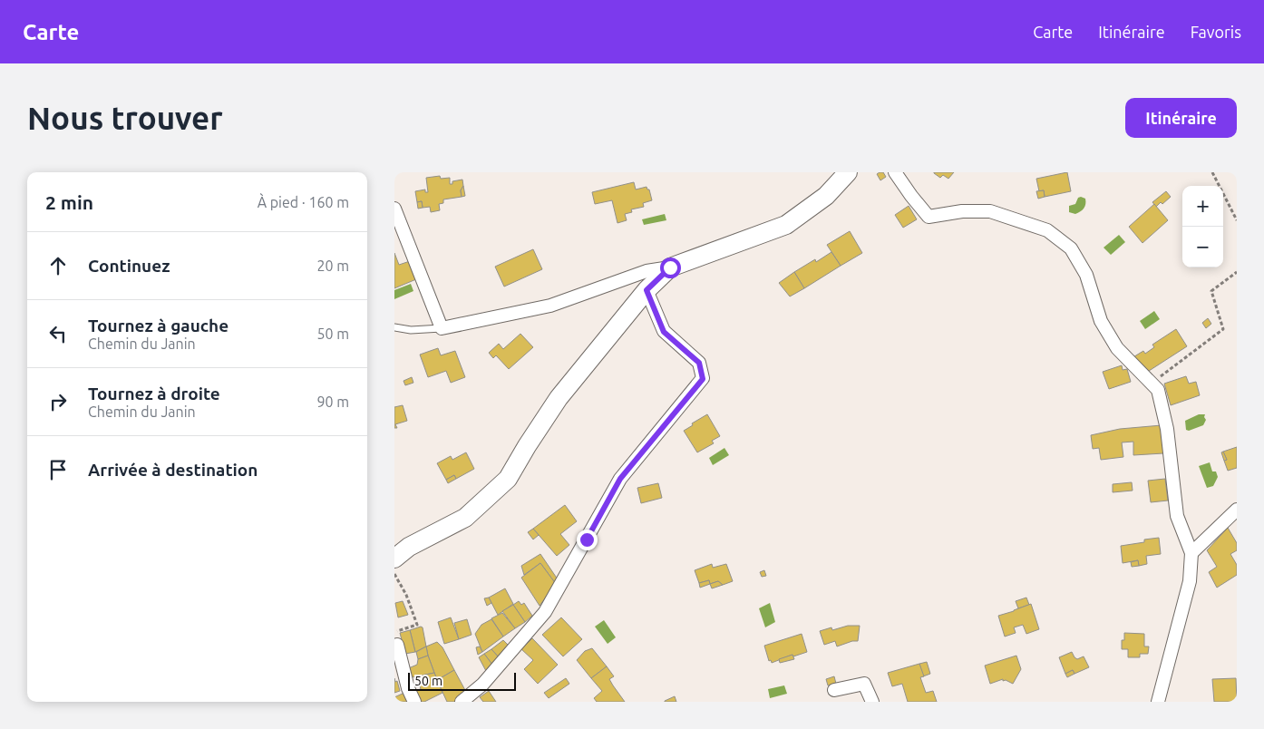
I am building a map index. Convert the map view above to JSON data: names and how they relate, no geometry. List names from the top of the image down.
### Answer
{
  "scale_bar": "50 m",
  "page": {
    "header": "Carte",
    "nav": ["Carte", "Itinéraire", "Favoris"],
    "buttons": "Itinéraire",
    "title": "Nous trouver",
    "heading": ["2 min", "À pied · 160 m"],
    "map_buttons": ["+", "−"],
    "list": [
      ["Continuez", "20 m"],
      ["Tournez à gauche", "Chemin du Janin", "50 m"],
      ["Tournez à droite", "Chemin du Janin", "90 m"],
      "Arrivée à destination"
    ],
    "scale": "50 m"
  }
}
